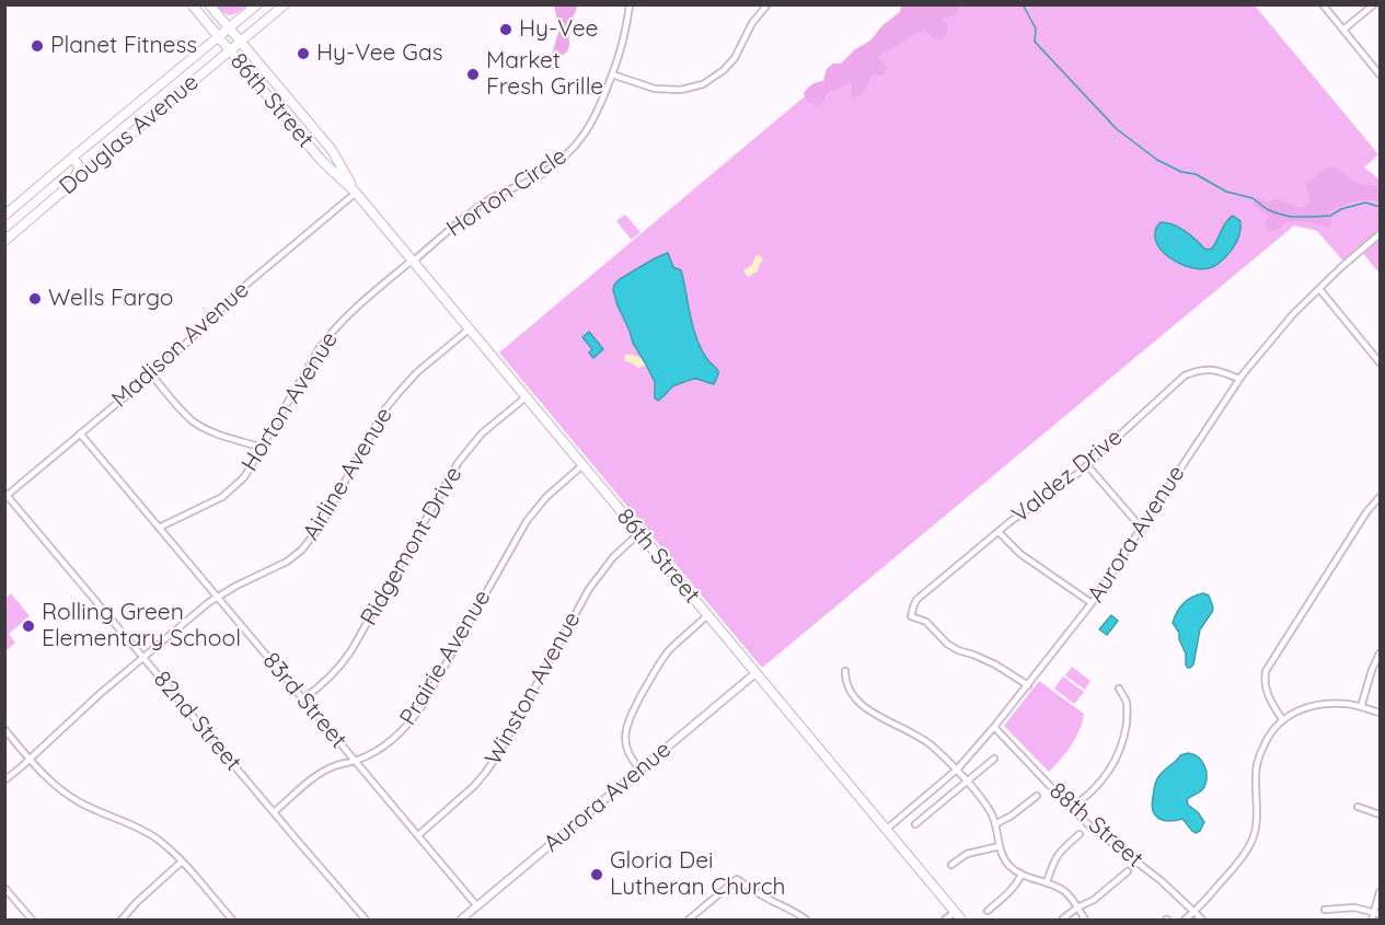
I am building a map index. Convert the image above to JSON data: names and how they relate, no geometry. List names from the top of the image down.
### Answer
{
  "streets": {
    "main road": ["86th Street", "Douglas Avenue"],
    "street": [
      "Horton Circle",
      "Madison Avenue",
      "Horton Avenue",
      "Airline Avenue",
      "Valdez Drive",
      "Aurora Avenue",
      "Ridgemont Drive",
      "Prairie Avenue",
      "Winston Avenue",
      "83rd Street",
      "82nd Street",
      "88th Street"
    ]
  },
  "crossings": [
    ["86th Street", "Douglas Avenue"],
    ["86th Street", "Horton Circle"],
    ["86th Street", "Madison Avenue"],
    ["86th Street", "Horton Avenue"],
    ["86th Street", "Airline Avenue"],
    ["86th Street", "Aurora Avenue"],
    ["86th Street", "Ridgemont Drive"],
    ["86th Street", "Prairie Avenue"],
    ["86th Street", "Winston Avenue"],
    ["Horton Circle", "Horton Avenue"],
    ["Madison Avenue", "83rd Street"],
    ["Madison Avenue", "82nd Street"],
    ["Horton Avenue", "83rd Street"],
    ["Airline Avenue", "83rd Street"],
    ["Airline Avenue", "82nd Street"],
    ["Valdez Drive", "Aurora Avenue"],
    ["Aurora Avenue", "83rd Street"],
    ["Aurora Avenue", "88th Street"],
    ["Ridgemont Drive", "83rd Street"],
    ["Prairie Avenue", "83rd Street"],
    ["Prairie Avenue", "82nd Street"],
    ["Winston Avenue", "83rd Street"]
  ],
  "places": [
    "Hy-Vee",
    "Planet Fitness",
    "Hy-Vee Gas",
    "Market Fresh Grille",
    "Wells Fargo",
    "Rolling Green Elementary School",
    "Gloria Dei Lutheran Church"
  ]
}
